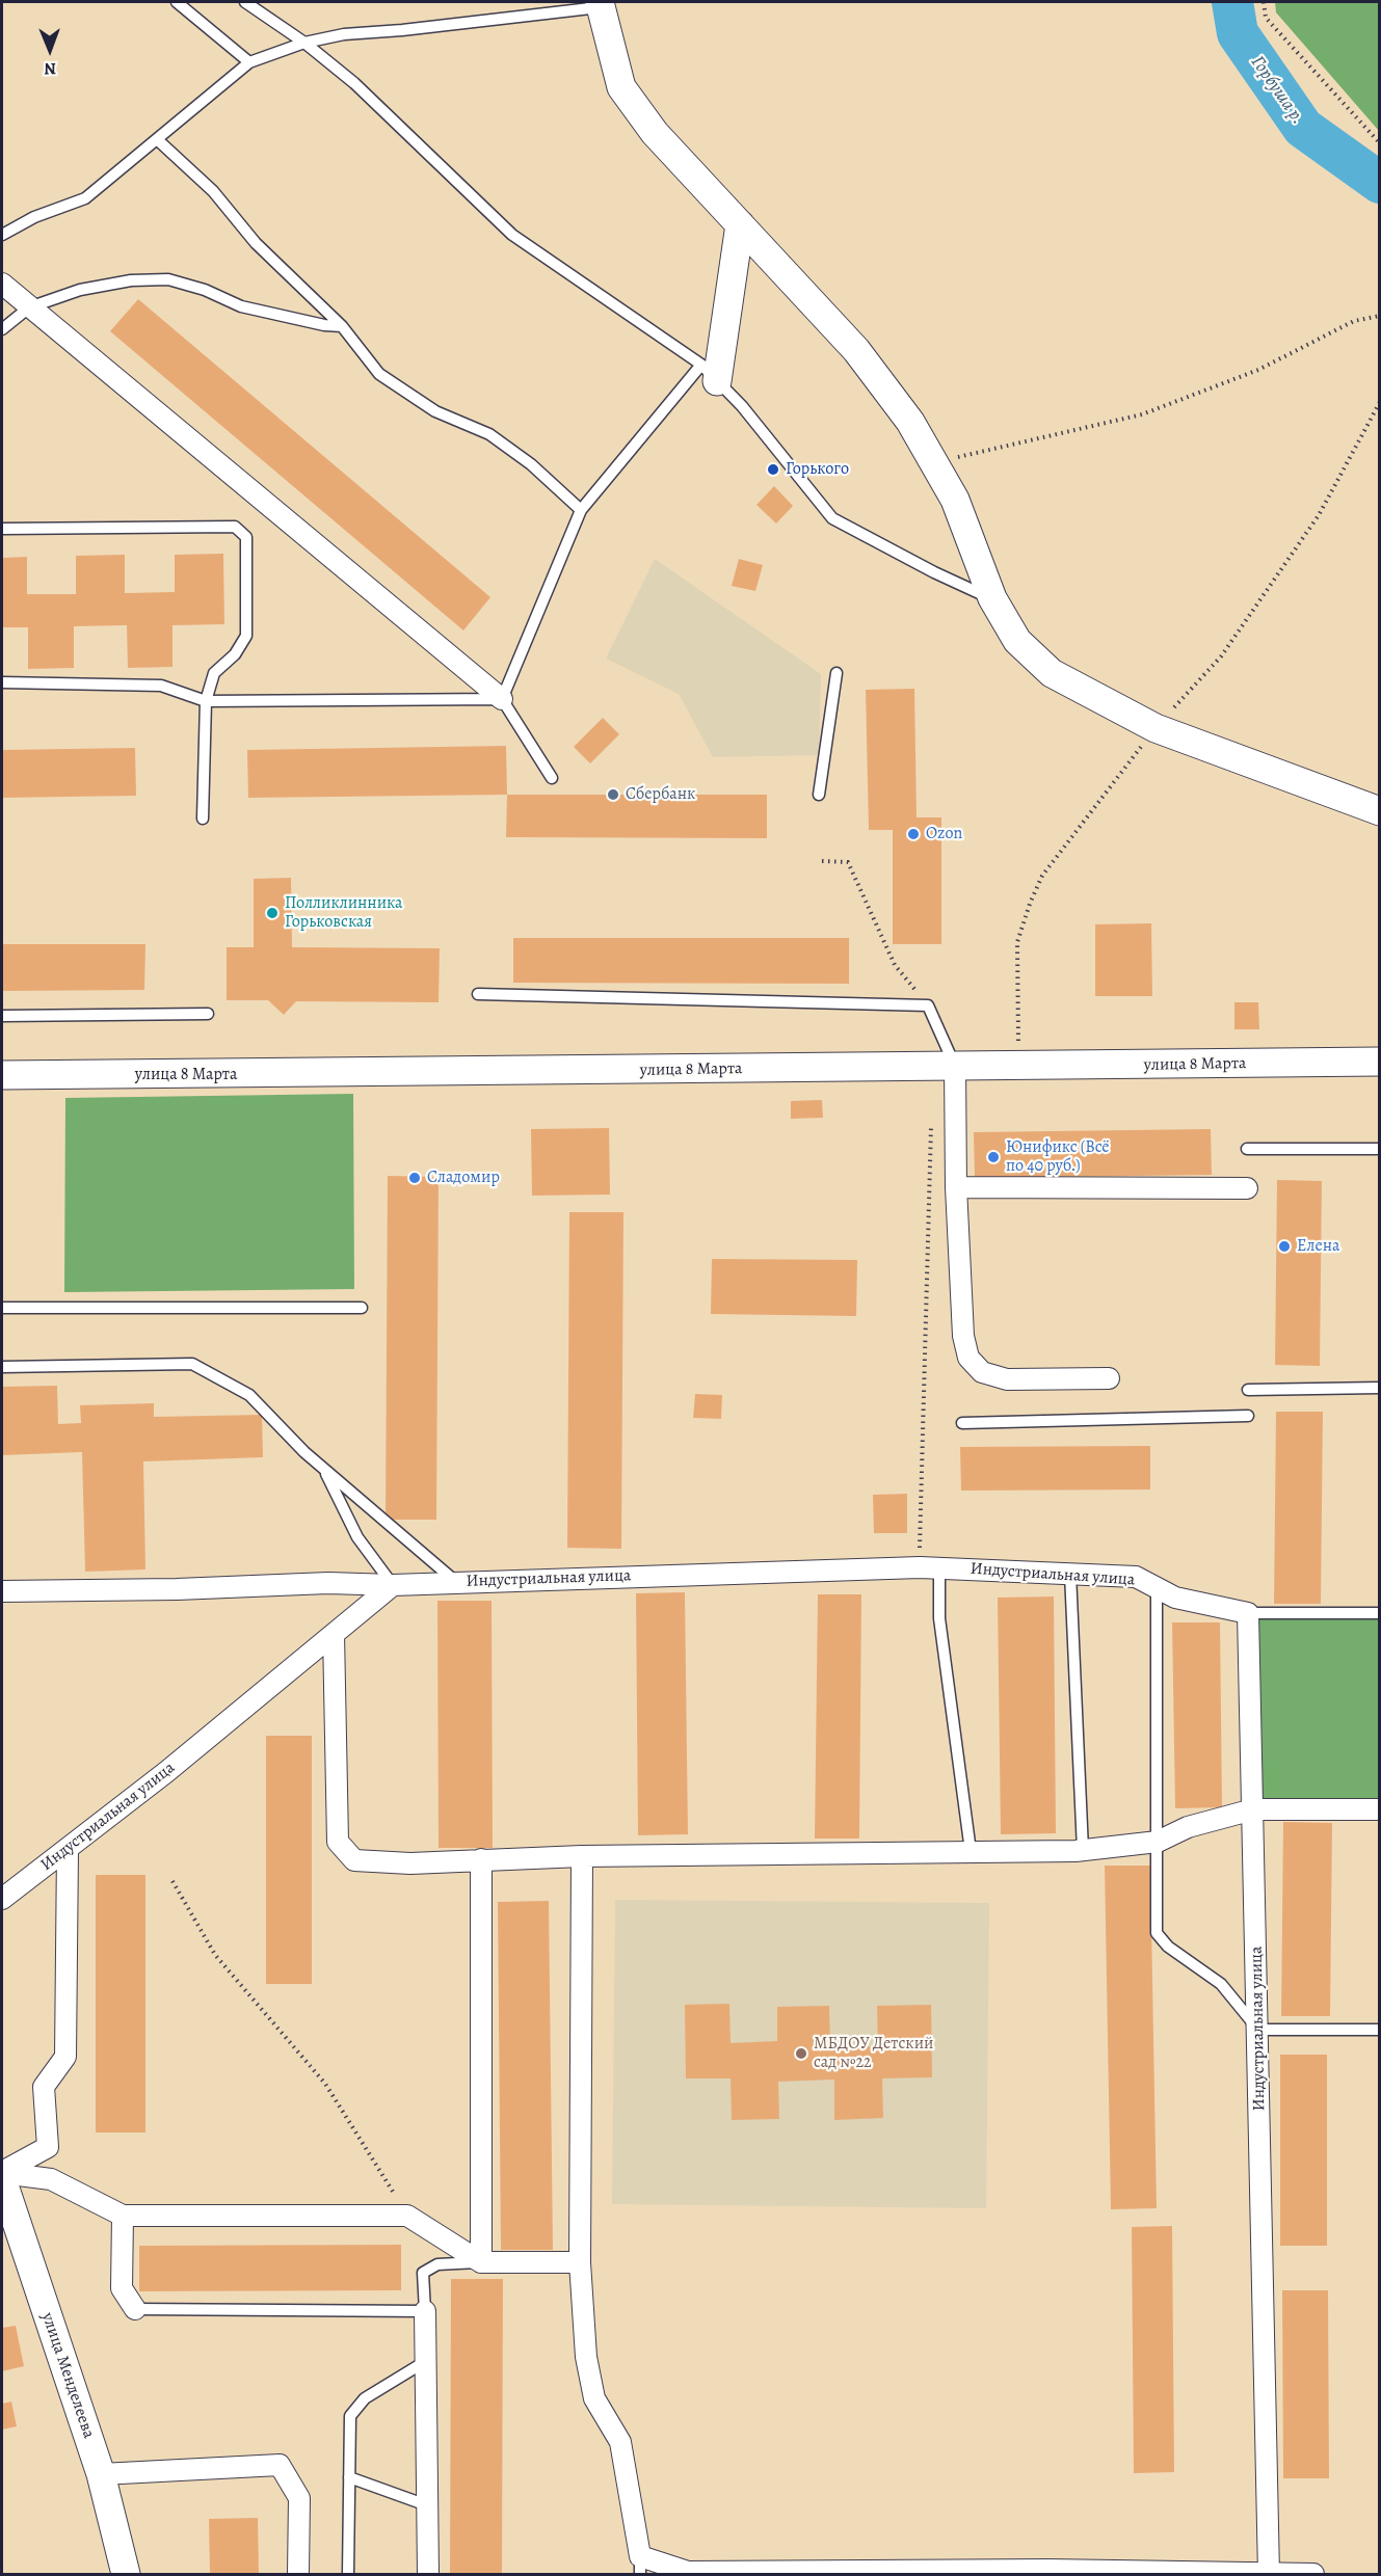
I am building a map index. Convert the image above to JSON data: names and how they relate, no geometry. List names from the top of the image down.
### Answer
{
  "streets": {
    "street": ["улица 8 Марта", "Индустриальная улица", "улица Менделеева"]
  },
  "water": ["Горбуша р."],
  "places": [
    "Горького",
    "Сбербанк",
    "Ozon",
    "Полликлинника Горьковская",
    "Юнификс (Всё по 40 руб.)",
    "Сладомир",
    "Елена",
    "МБДОУ Детский сад №22"
  ],
  "north": "bottom"
}
